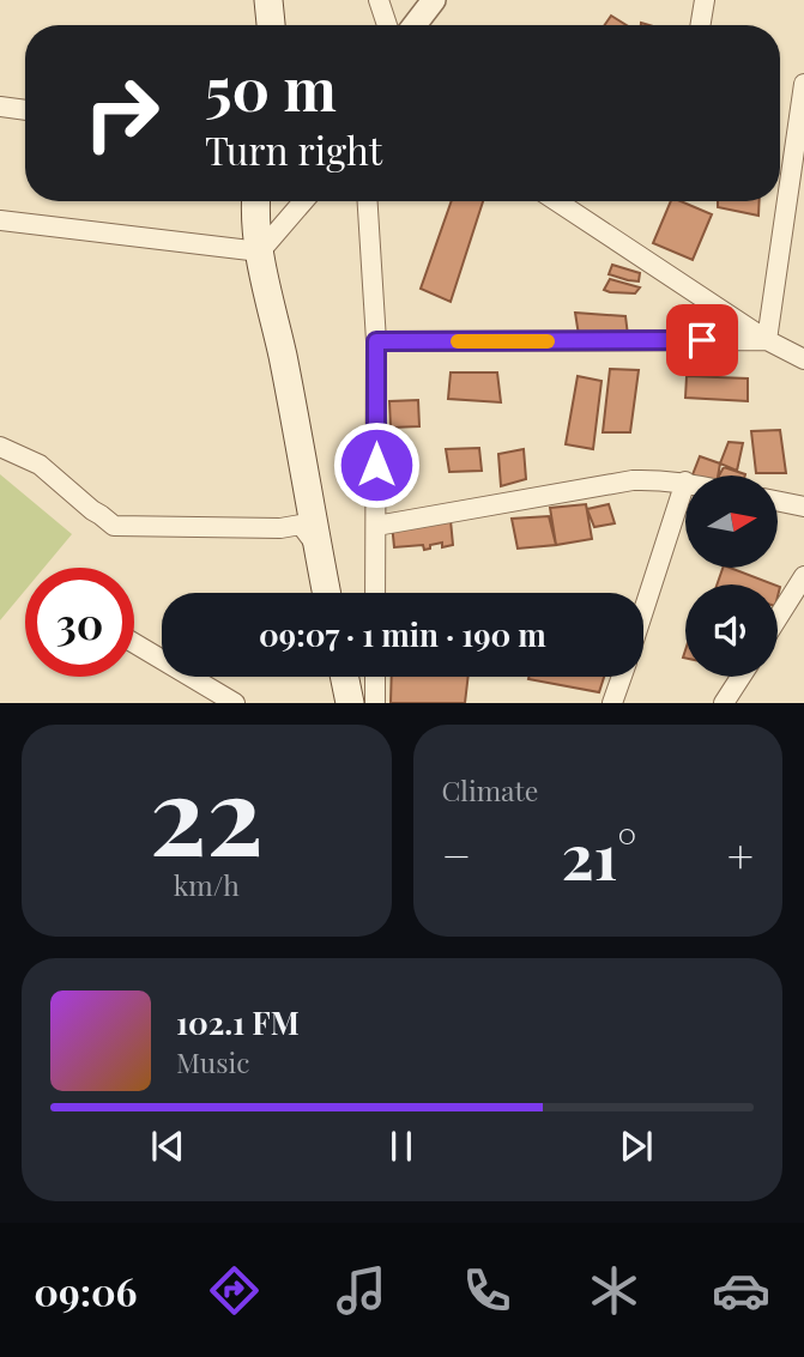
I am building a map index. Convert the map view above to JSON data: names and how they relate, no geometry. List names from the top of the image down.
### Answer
{
  "north": "right",
  "page": {
    "turn": ["50 m", "Turn right"],
    "limit": "30",
    "trip": "09:07 · 1 min · 190 m",
    "tile": [
      ["22", "km/h"],
      "Climate"
    ],
    "heat": ["−", "21°", "+"],
    "song": ["102.1 FM", "Music"],
    "tabs": "09:06"
  }
}
